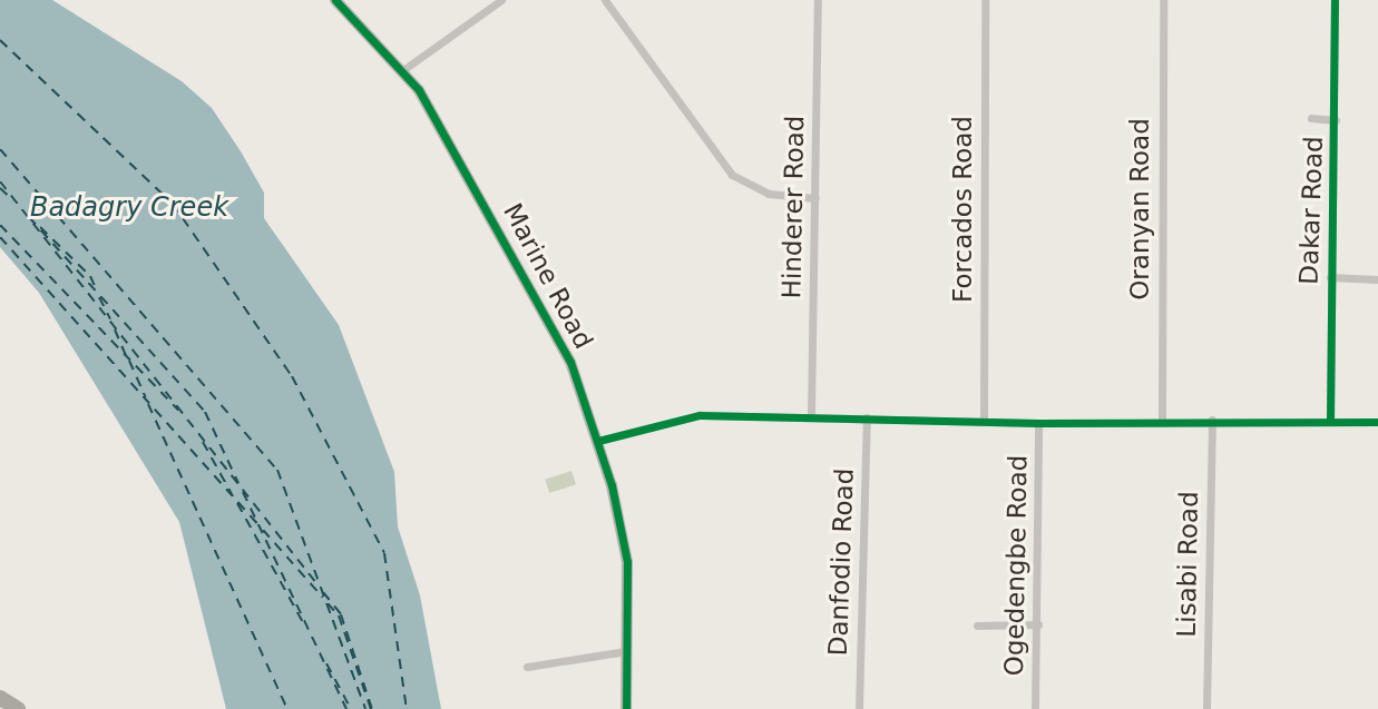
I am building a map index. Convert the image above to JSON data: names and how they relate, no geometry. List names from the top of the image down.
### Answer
{
  "streets": {
    "street": [
      "Hinderer Road",
      "Forcados Road",
      "Oranyan Road",
      "Dakar Road",
      "Marine Road",
      "Danfodio Road",
      "Lisabi Road",
      "Ogedengbe Road"
    ]
  },
  "water": ["Badagry Creek"]
}
